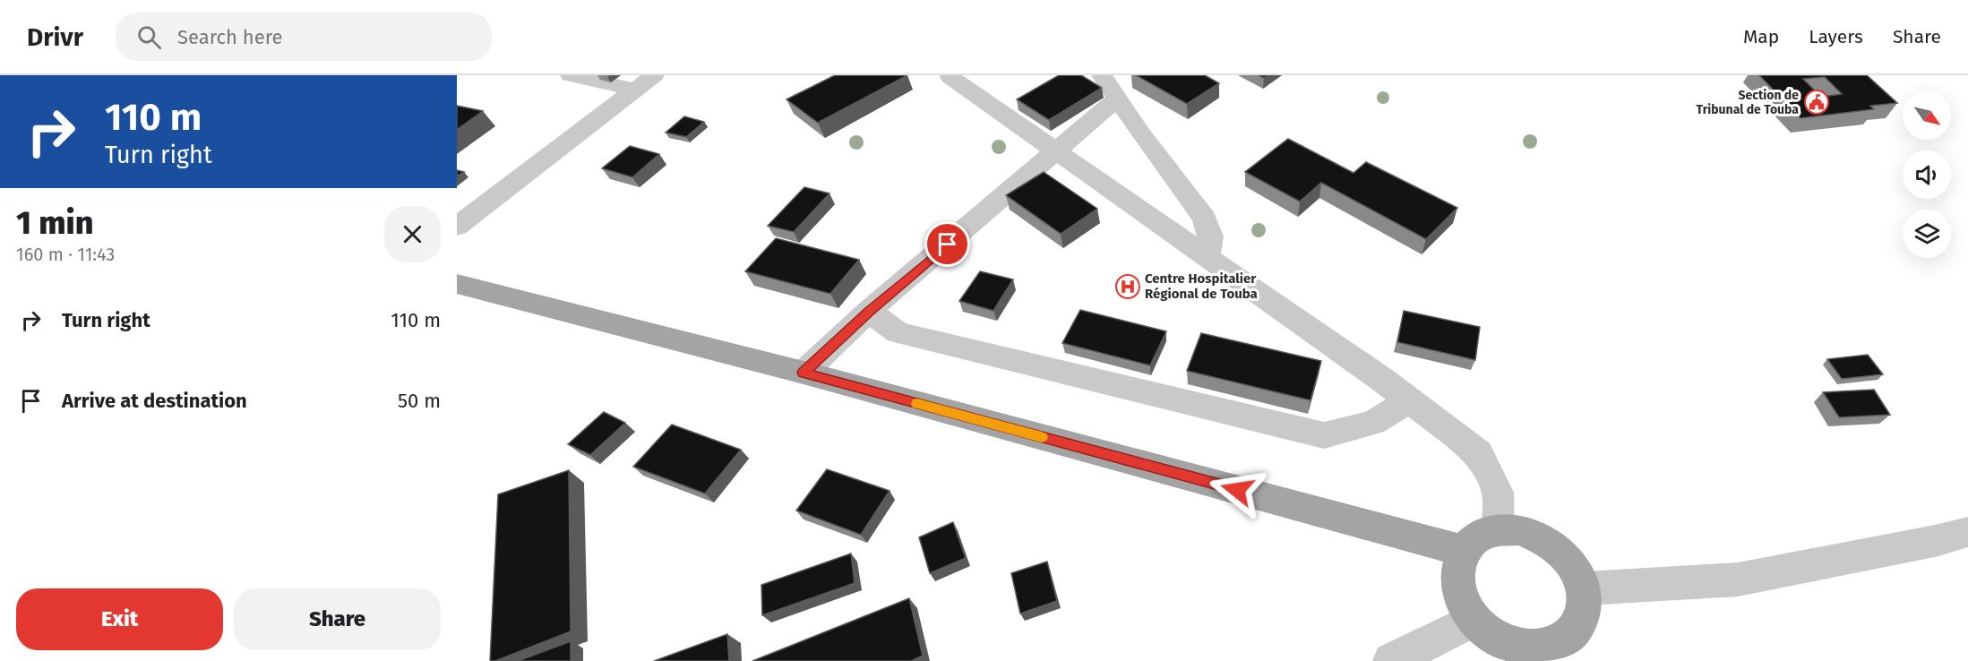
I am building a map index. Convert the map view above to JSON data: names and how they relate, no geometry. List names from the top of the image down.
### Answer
{
  "places": {
    "public building": ["Section de Tribunal de Touba"],
    "hospital": ["Centre Hospitalier Régional de Touba"]
  },
  "north": "bottom right",
  "page": {
    "header": "Drivr",
    "search": "Search here",
    "nav": ["Map", "Layers", "Share"],
    "turn": ["110 m", "Turn right"],
    "heading": ["1 min", "160 m · 11:43"],
    "list": [
      {
        "name": "Turn right",
        "value": "110 m"
      },
      {
        "name": "Arrive at destination",
        "value": "50 m"
      }
    ],
    "buttons": ["Exit", "Share"]
  }
}
